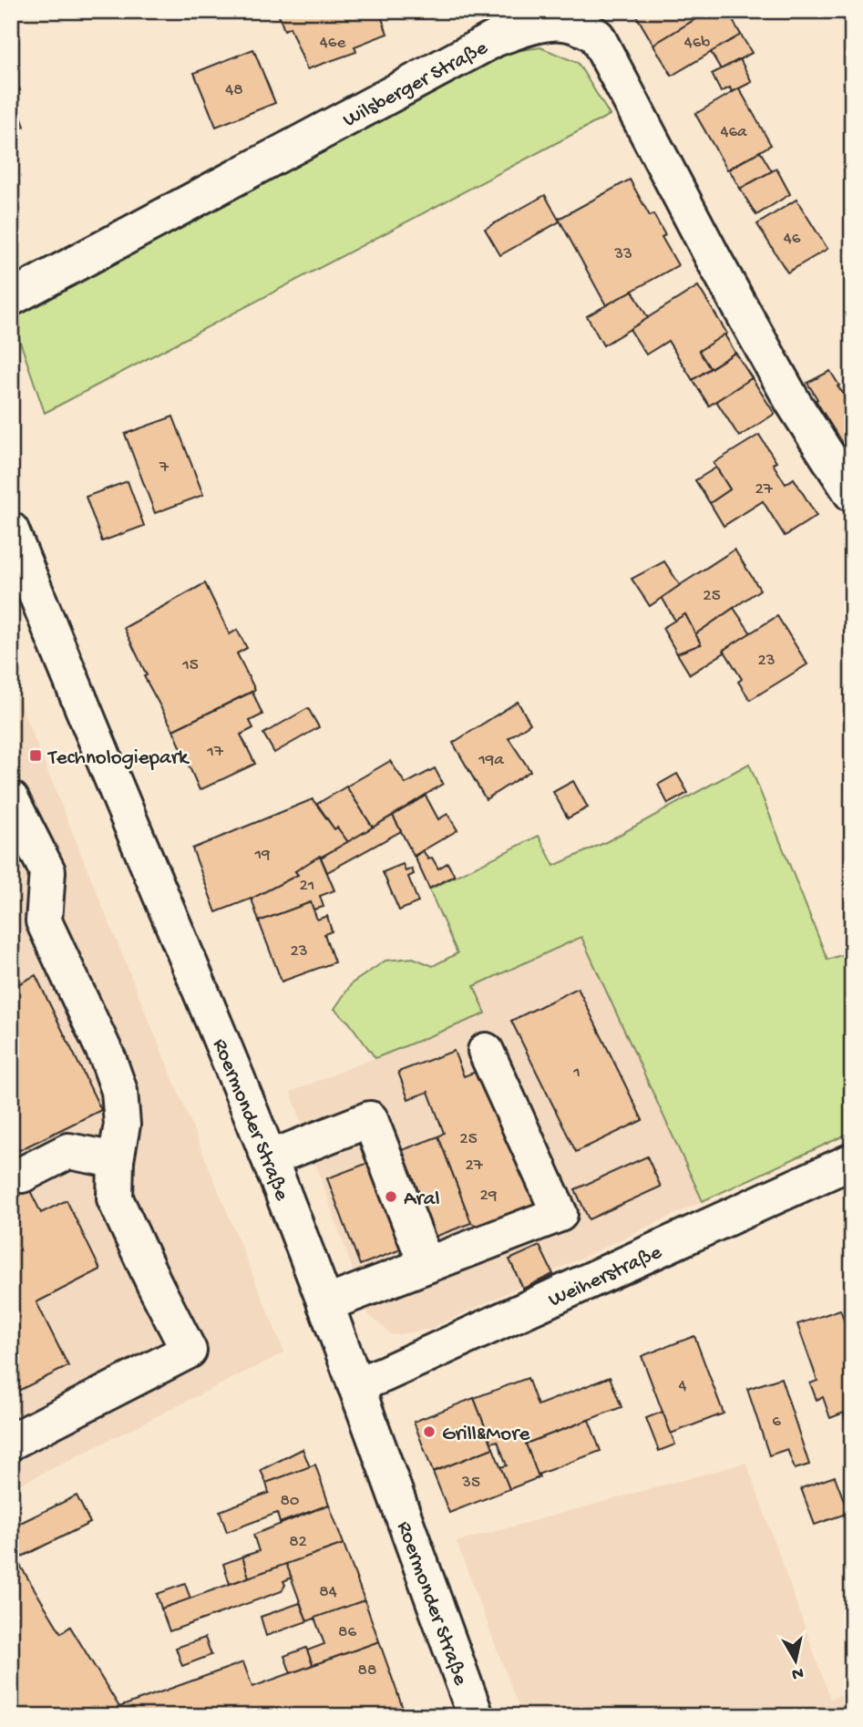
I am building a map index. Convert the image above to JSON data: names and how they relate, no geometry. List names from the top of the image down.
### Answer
{
  "streets": {
    "street": ["Wilsberger Straße", "Roermonder Straße", "Weiherstraße"]
  },
  "crossings": [
    ["Roermonder Straße", "Weiherstraße"]
  ],
  "places": {
    "transit": ["Technologiepark"],
    "other": ["Aral", "Grill&More"]
  },
  "house_numbers": [
    "46e",
    "46b",
    "48",
    "46a",
    "46",
    "33",
    "7",
    "27",
    "25",
    "23",
    "15",
    "17",
    "19a",
    "19",
    "21",
    "23",
    "1",
    "25",
    "27",
    "29",
    "4",
    "6",
    "35",
    "80",
    "82",
    "84",
    "86",
    "88"
  ],
  "north": "bottom"
}
